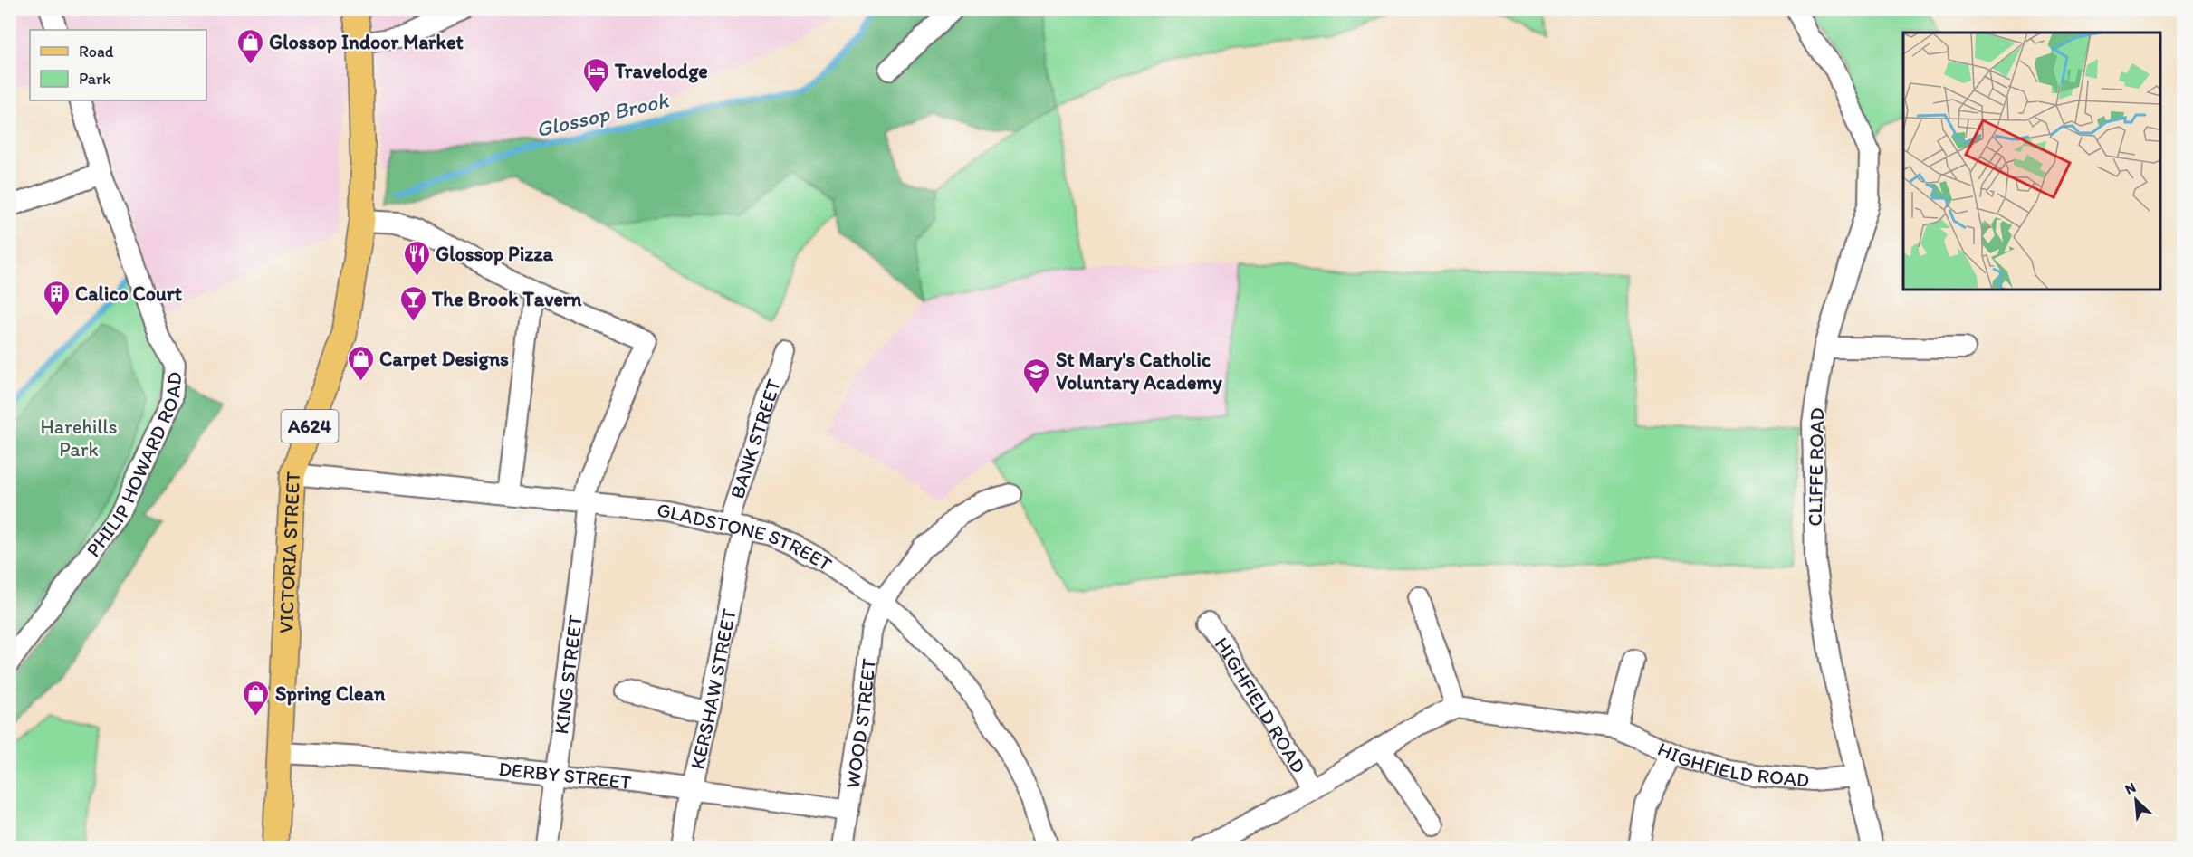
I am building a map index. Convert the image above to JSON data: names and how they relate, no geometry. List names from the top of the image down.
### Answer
{
  "streets": {
    "main road": ["A624", "VICTORIA STREET"],
    "street": [
      "BANK STREET",
      "PHILIP HOWARD ROAD",
      "CLIFFE ROAD",
      "GLADSTONE STREET",
      "KING STREET",
      "KERSHAW STREET",
      "HIGHFIELD ROAD",
      "WOOD STREET",
      "DERBY STREET"
    ]
  },
  "crossings": [
    ["BANK STREET", "GLADSTONE STREET"],
    ["BANK STREET", "KERSHAW STREET"],
    ["CLIFFE ROAD", "HIGHFIELD ROAD"],
    ["GLADSTONE STREET", "VICTORIA STREET"],
    ["GLADSTONE STREET", "KING STREET"],
    ["GLADSTONE STREET", "KERSHAW STREET"],
    ["GLADSTONE STREET", "WOOD STREET"],
    ["VICTORIA STREET", "DERBY STREET"],
    ["KING STREET", "DERBY STREET"],
    ["KERSHAW STREET", "DERBY STREET"],
    ["WOOD STREET", "DERBY STREET"]
  ],
  "water": ["Glossop Brook"],
  "parks": ["Harehills Park"],
  "places": {
    "shop": ["Glossop Indoor Market", "Carpet Designs", "Spring Clean"],
    "hotel": ["Travelodge"],
    "restaurant": ["Glossop Pizza"],
    "building": ["Calico Court"],
    "bar": ["The Brook Tavern"],
    "school or university": ["St Mary's Catholic Voluntary Academy"]
  },
  "legend": ["Road", "Park"],
  "north": "top left"
}
